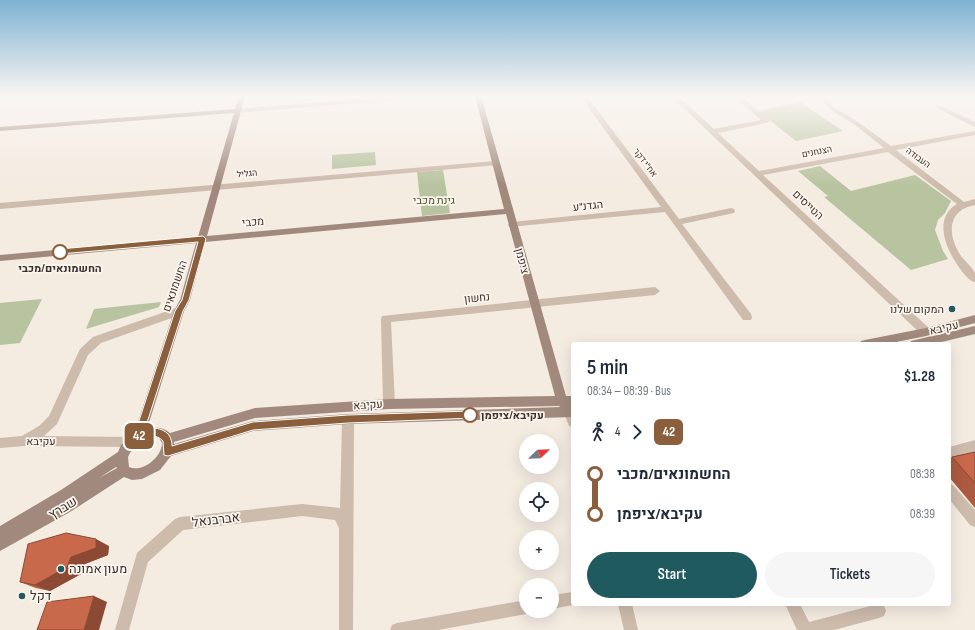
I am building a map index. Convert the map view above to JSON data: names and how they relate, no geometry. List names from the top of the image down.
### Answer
{
  "streets": {
    "street": [
      "הצנחנים",
      "העבודה",
      "אח''י דקר",
      "הגליל",
      "הטייסים",
      "הגדנ''ע",
      "מכבי",
      "ציפמן",
      "החשמונאים",
      "נחשון",
      "עקיבא",
      "שברץ",
      "אברבנאל"
    ]
  },
  "crossings": [
    ["הצנחנים", "העבודה"],
    ["הצנחנים", "הטייסים"],
    ["אח''י דקר", "הגדנ''ע"],
    ["הגליל", "ציפמן"],
    ["הגליל", "החשמונאים"],
    ["הטייסים", "עקיבא"],
    ["הגדנ''ע", "ציפמן"],
    ["מכבי", "ציפמן"],
    ["מכבי", "החשמונאים"],
    ["ציפמן", "נחשון"],
    ["ציפמן", "עקיבא"],
    ["החשמונאים", "עקיבא"],
    ["החשמונאים", "שברץ"],
    ["נחשון", "עקיבא"],
    ["עקיבא", "שברץ"]
  ],
  "parks": ["גינת מכבי"],
  "places": [
    "החשמונאים/מכבי",
    "המקום שלנו",
    "עקיבא/ציפמן",
    "מעון אמונה",
    "דקל"
  ],
  "lines": ["bus line 42"],
  "north": "top right",
  "page": {
    "on_map": "42",
    "heading": ["5 min", "08:34 – 08:39 · Bus", "$1.28"],
    "legs": ["4", "42"],
    "map_buttons": ["+", "−"],
    "list": [
      {
        "name": "החשמונאים/מכבי",
        "value": "08:38"
      },
      {
        "name": "עקיבא/ציפמן",
        "value": "08:39"
      }
    ],
    "buttons": ["Start", "Tickets"]
  }
}
